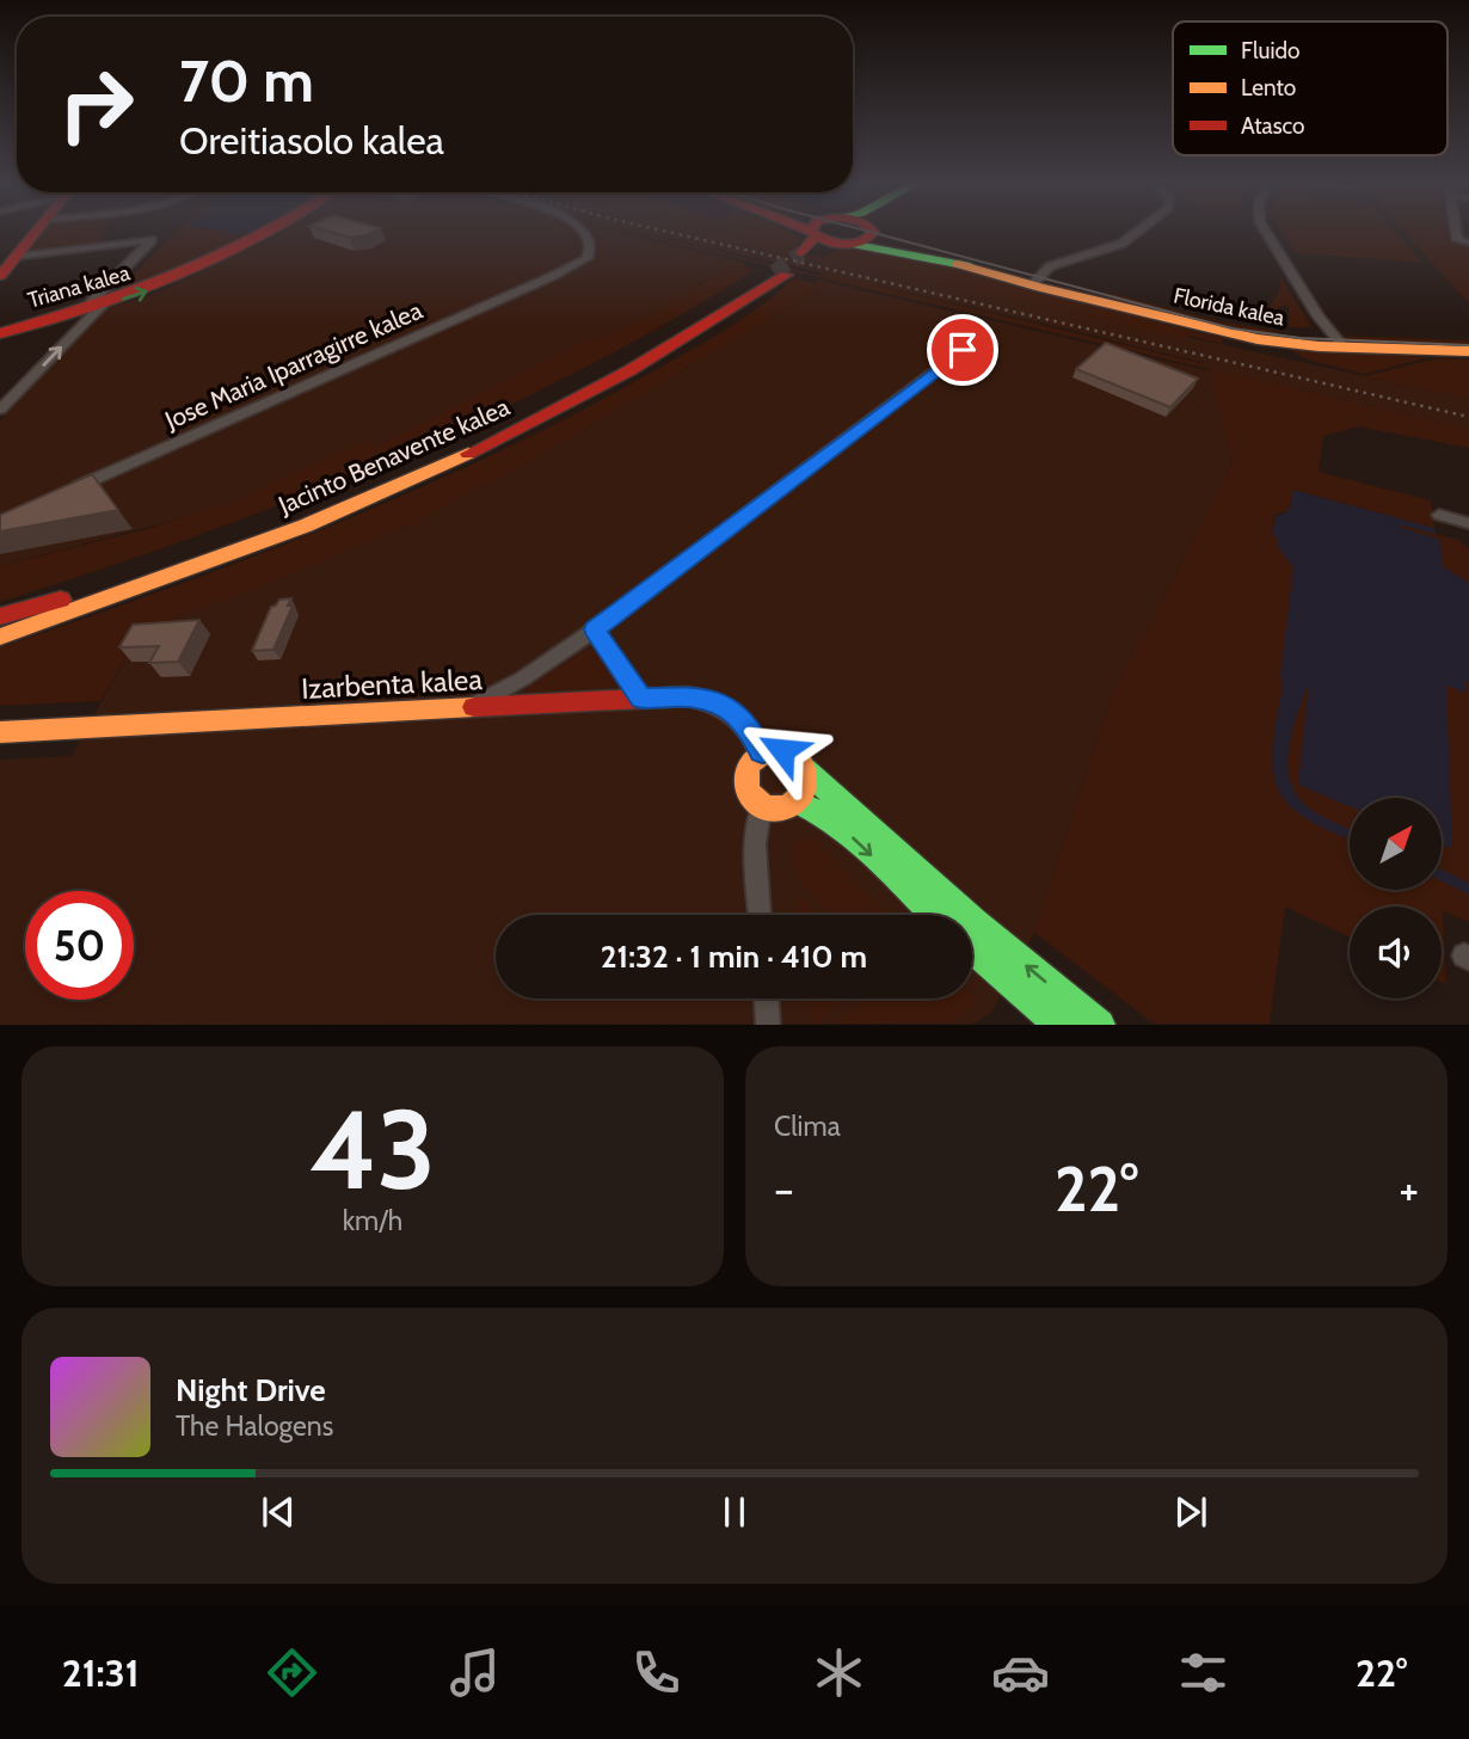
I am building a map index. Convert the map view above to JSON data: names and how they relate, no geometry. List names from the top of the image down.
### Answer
{
  "streets": {
    "main road": [
      "Triana kalea",
      "Florida kalea",
      "Jacinto Benavente kalea",
      "Izarbenta kalea"
    ],
    "street": ["Jose Maria Iparragirre kalea"]
  },
  "one_way": ["Triana kalea"],
  "legend": ["Fluido", "Lento", "Atasco"],
  "north": "top right",
  "page": {
    "turn": ["70 m", "Oreitiasolo kalea"],
    "limit": "50",
    "trip": "21:32 · 1 min · 410 m",
    "tile": [
      ["43", "km/h"],
      "Clima"
    ],
    "heat": ["−", "22°", "+"],
    "song": ["Night Drive", "The Halogens"],
    "tabs": ["21:31", "22°"]
  }
}
